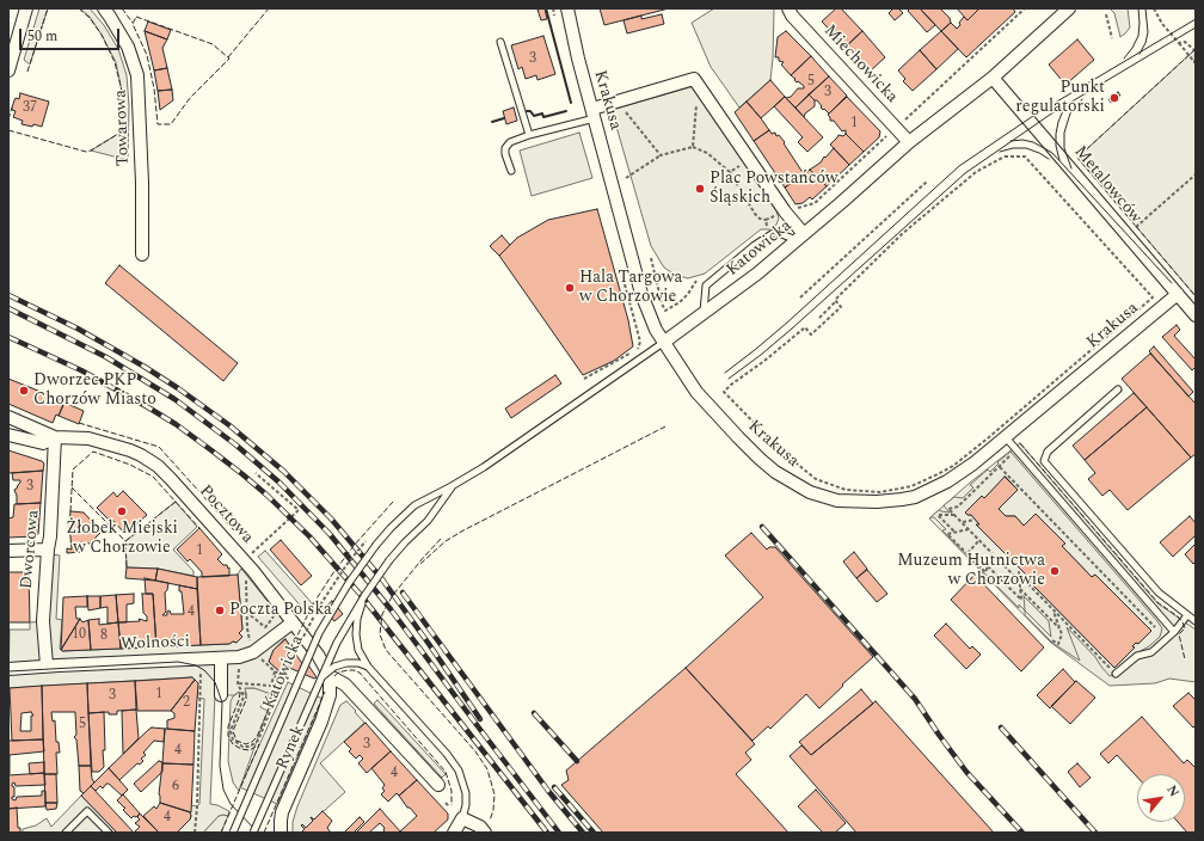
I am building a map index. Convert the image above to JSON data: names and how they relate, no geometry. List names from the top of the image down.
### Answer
{
  "streets": {
    "street": [
      "Miechowicka",
      "Krakusa",
      "Towarowa",
      "Metalowców",
      "Katowicka",
      "Pocztowa",
      "Dworcowa",
      "Wolności",
      "Rynek"
    ]
  },
  "crossings": [
    ["Miechowicka", "Katowicka"],
    ["Krakusa", "Metalowców"],
    ["Krakusa", "Katowicka"],
    ["Metalowców", "Katowicka"],
    ["Katowicka", "Pocztowa"],
    ["Katowicka", "Rynek"],
    ["Pocztowa", "Dworcowa"],
    ["Pocztowa", "Wolności"],
    ["Pocztowa", "Rynek"],
    ["Dworcowa", "Wolności"]
  ],
  "places": [
    "Punkt regulatorski",
    "Plac Powstańców Śląskich",
    "Hala Targowa w Chorzowie",
    "Dworzec PKP Chorzów Miasto",
    "Żłobek Miejski w Chorzowie",
    "Muzeum Hutnictwa w Chorzowie",
    "Poczta Polska"
  ],
  "house_numbers": [
    "3",
    "5",
    "3",
    "37",
    "1",
    "3",
    "1",
    "4",
    "10",
    "8",
    "1",
    "3",
    "2",
    "5",
    "3",
    "4",
    "4",
    "6",
    "4"
  ],
  "scale_bar": "50 m",
  "north": "top right"
}
